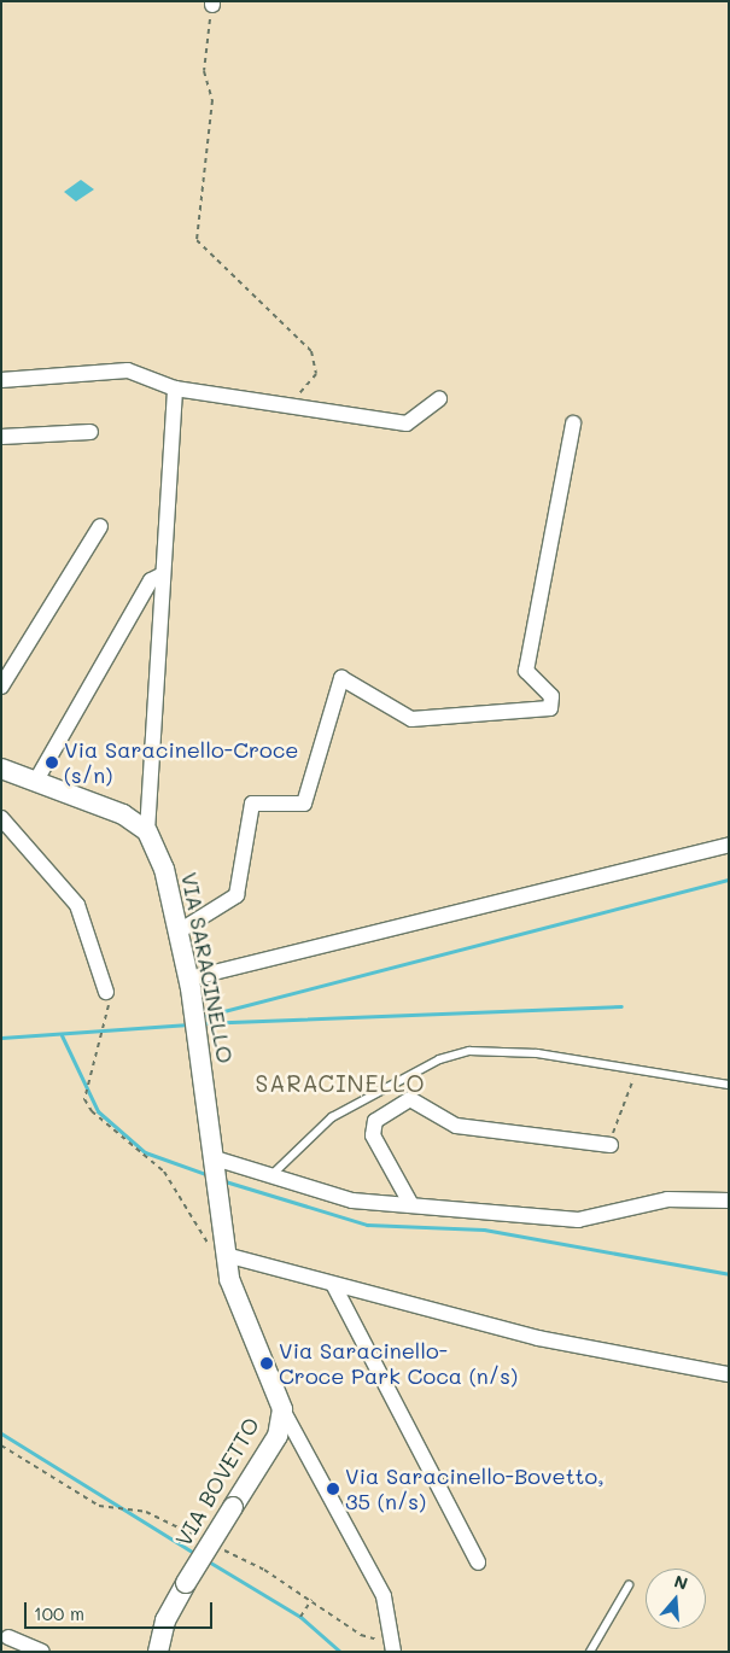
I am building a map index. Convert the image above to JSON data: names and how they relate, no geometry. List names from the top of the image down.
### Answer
{
  "streets": {
    "street": ["VIA SARACINELLO", "VIA BOVETTO"]
  },
  "crossings": [
    ["VIA SARACINELLO", "VIA BOVETTO"]
  ],
  "districts": ["SARACINELLO"],
  "places": ["Via Saracinello-Croce (s/n)", "Via Saracinello- Croce Park Coca (n/s)", "Via Saracinello-Bovetto, 35 (n/s)"],
  "scale_bar": "100 m",
  "north": "top"
}
